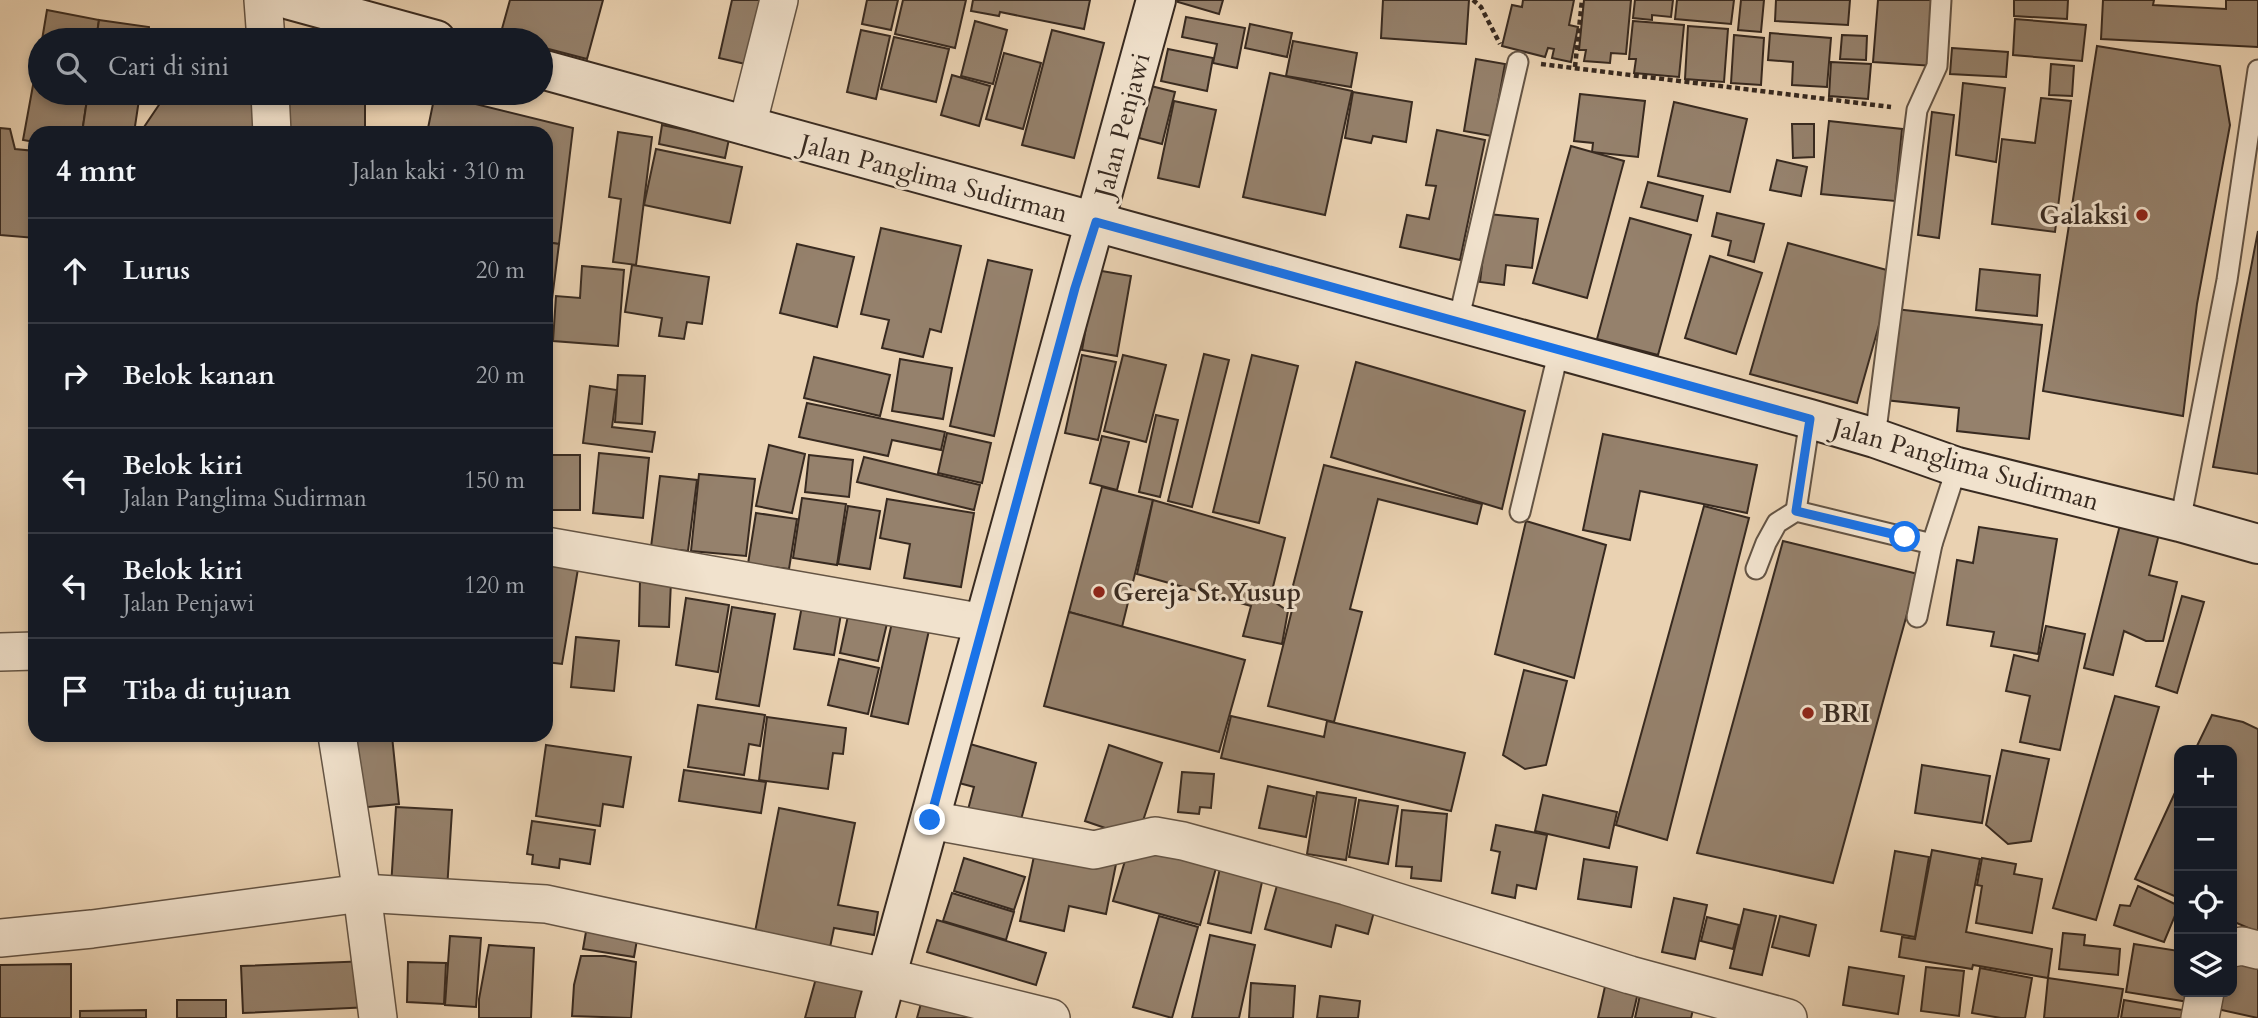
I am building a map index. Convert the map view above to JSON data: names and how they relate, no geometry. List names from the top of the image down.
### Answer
{
  "streets": {
    "main road": ["Jalan Penjawi", "Jalan Panglima Sudirman"]
  },
  "crossings": [
    ["Jalan Penjawi", "Jalan Panglima Sudirman"]
  ],
  "places": ["Galaksi", "Gereja St.Yusup", "BRI"],
  "page": {
    "search": "Cari di sini",
    "heading": ["4 mnt", "Jalan kaki · 310 m"],
    "list": [
      ["Lurus", "20 m"],
      ["Belok kanan", "20 m"],
      ["Belok kiri", "Jalan Panglima Sudirman", "150 m"],
      ["Belok kiri", "Jalan Penjawi", "120 m"],
      "Tiba di tujuan"
    ],
    "map_buttons": ["+", "−"]
  }
}
